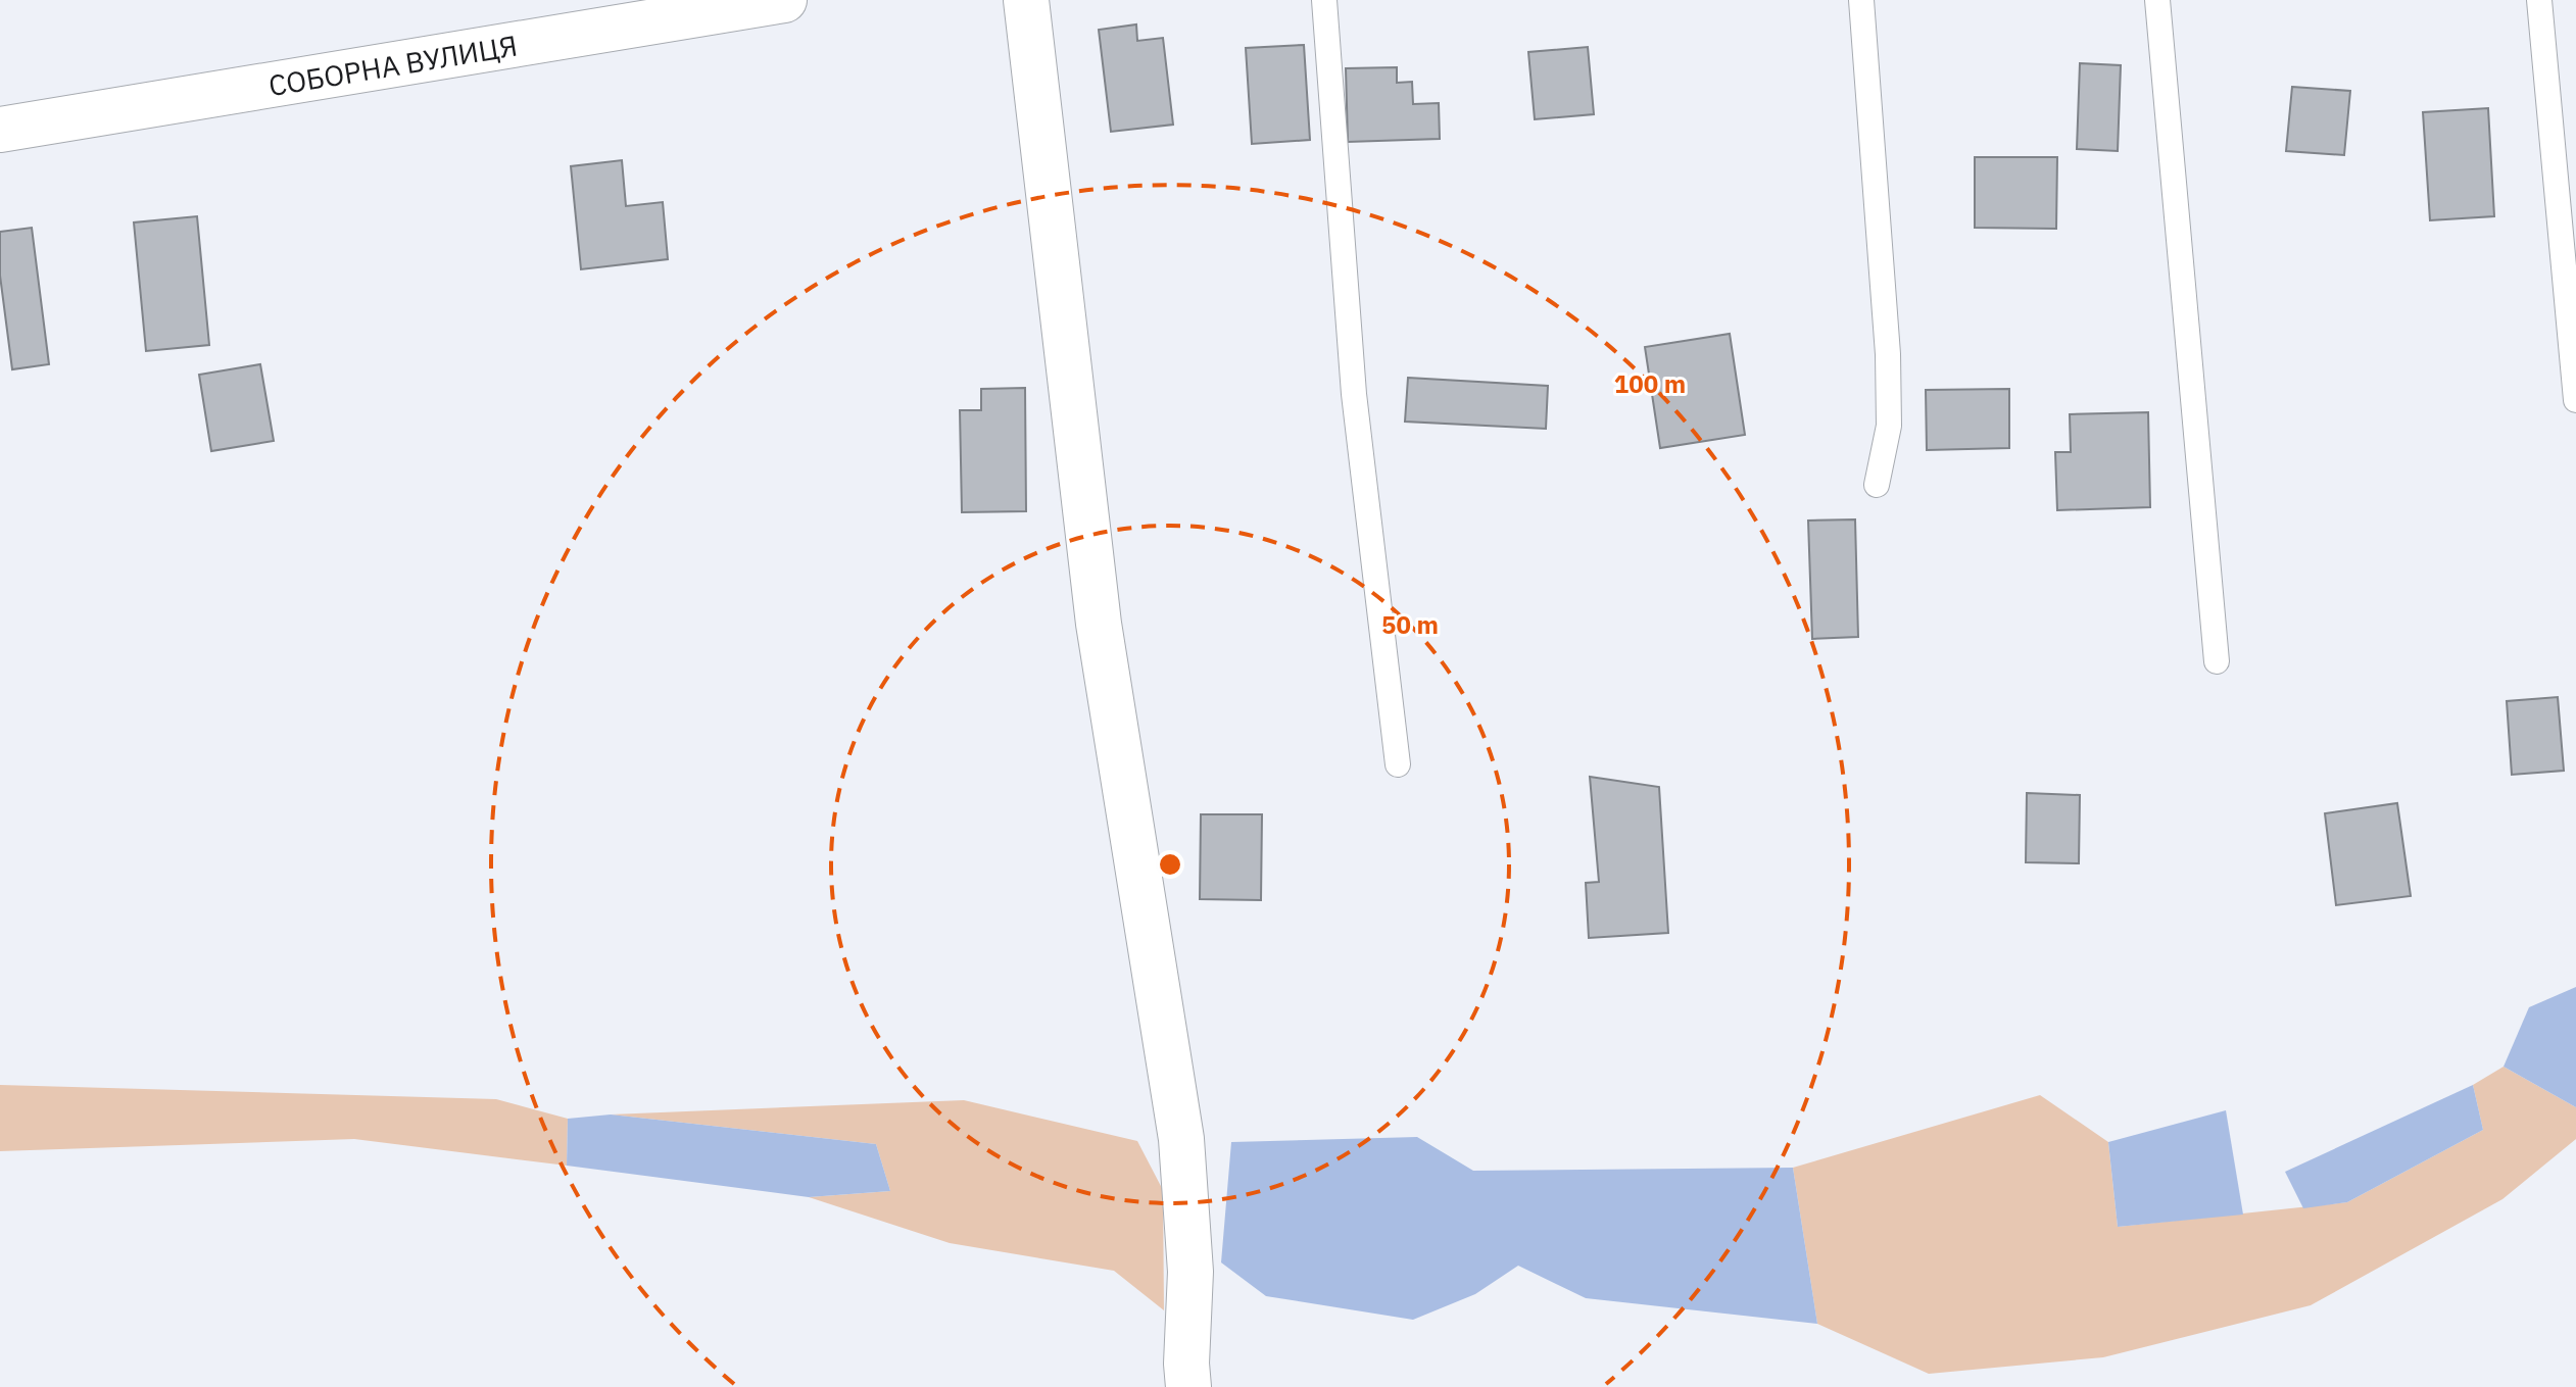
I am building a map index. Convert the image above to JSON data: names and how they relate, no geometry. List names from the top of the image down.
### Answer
{
  "streets": {
    "street": ["СОБОРНА ВУЛИЦЯ"]
  },
  "rings": ["100 m", "50 m"]
}
